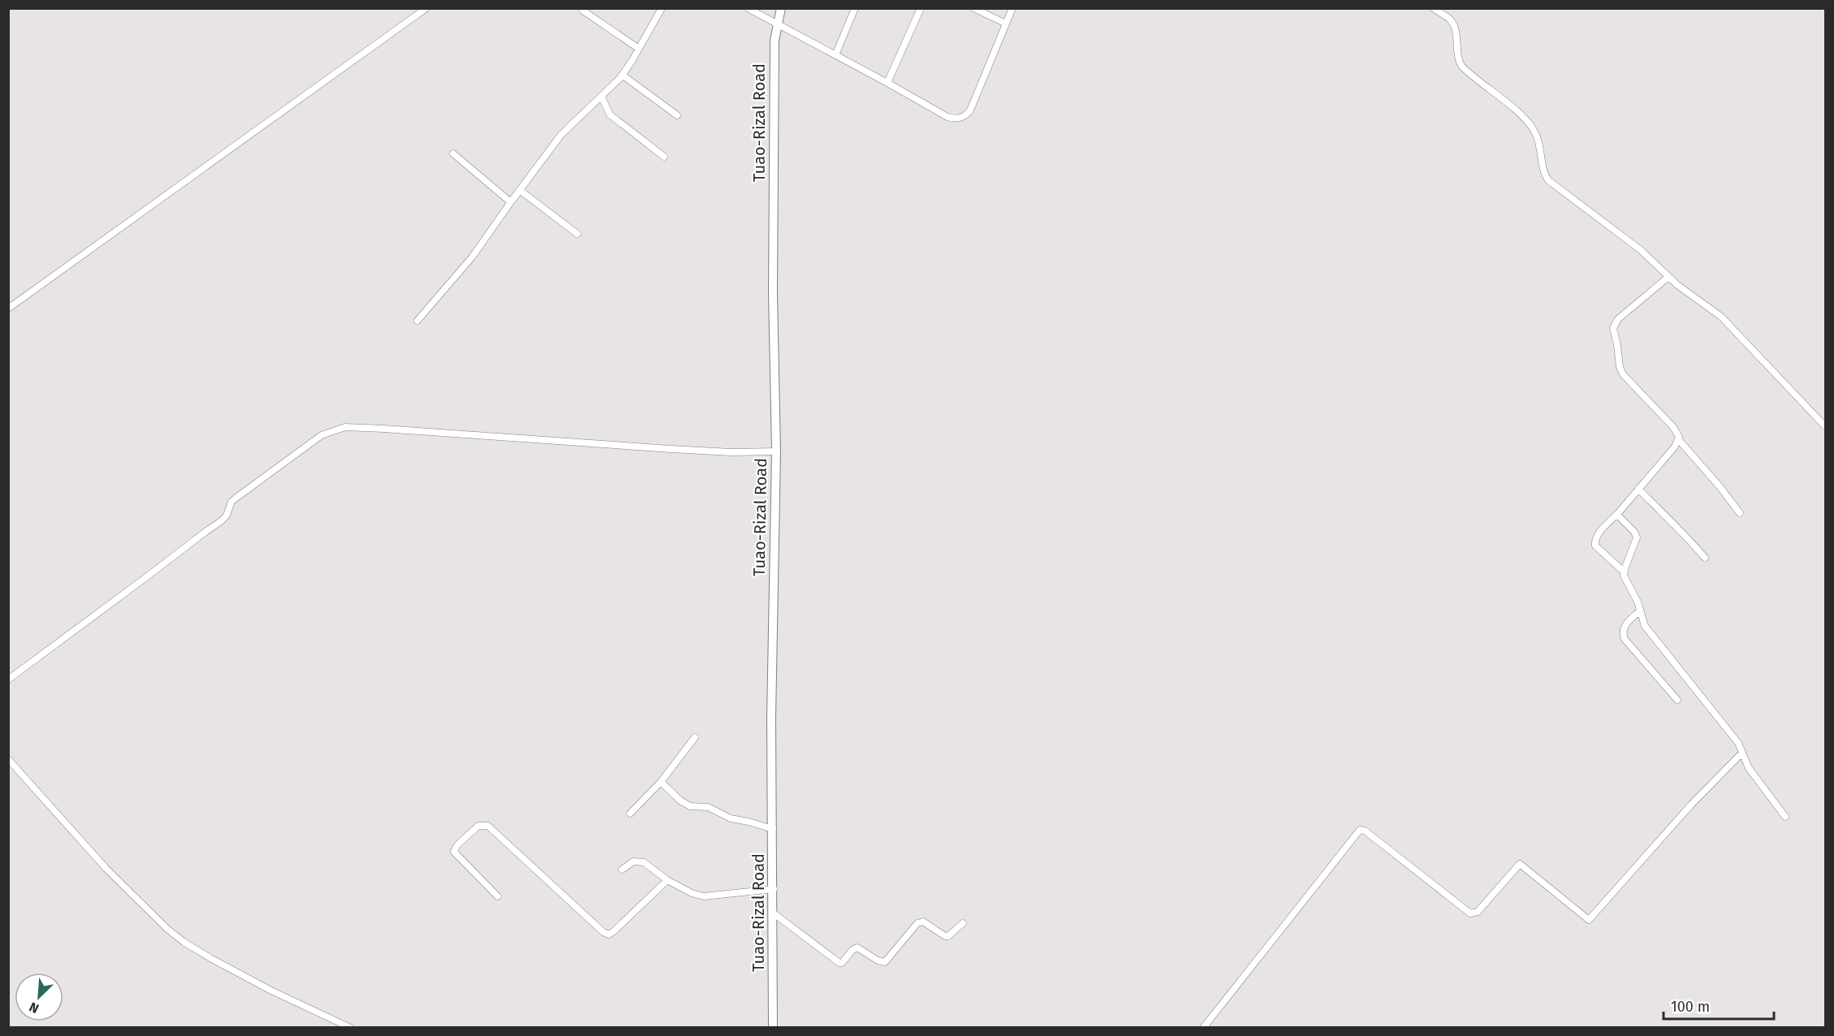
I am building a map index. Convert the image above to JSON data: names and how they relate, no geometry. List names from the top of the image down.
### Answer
{
  "streets": {
    "main road": ["Tuao-Rizal Road"]
  },
  "scale_bar": "100 m",
  "north": "bottom left"
}
